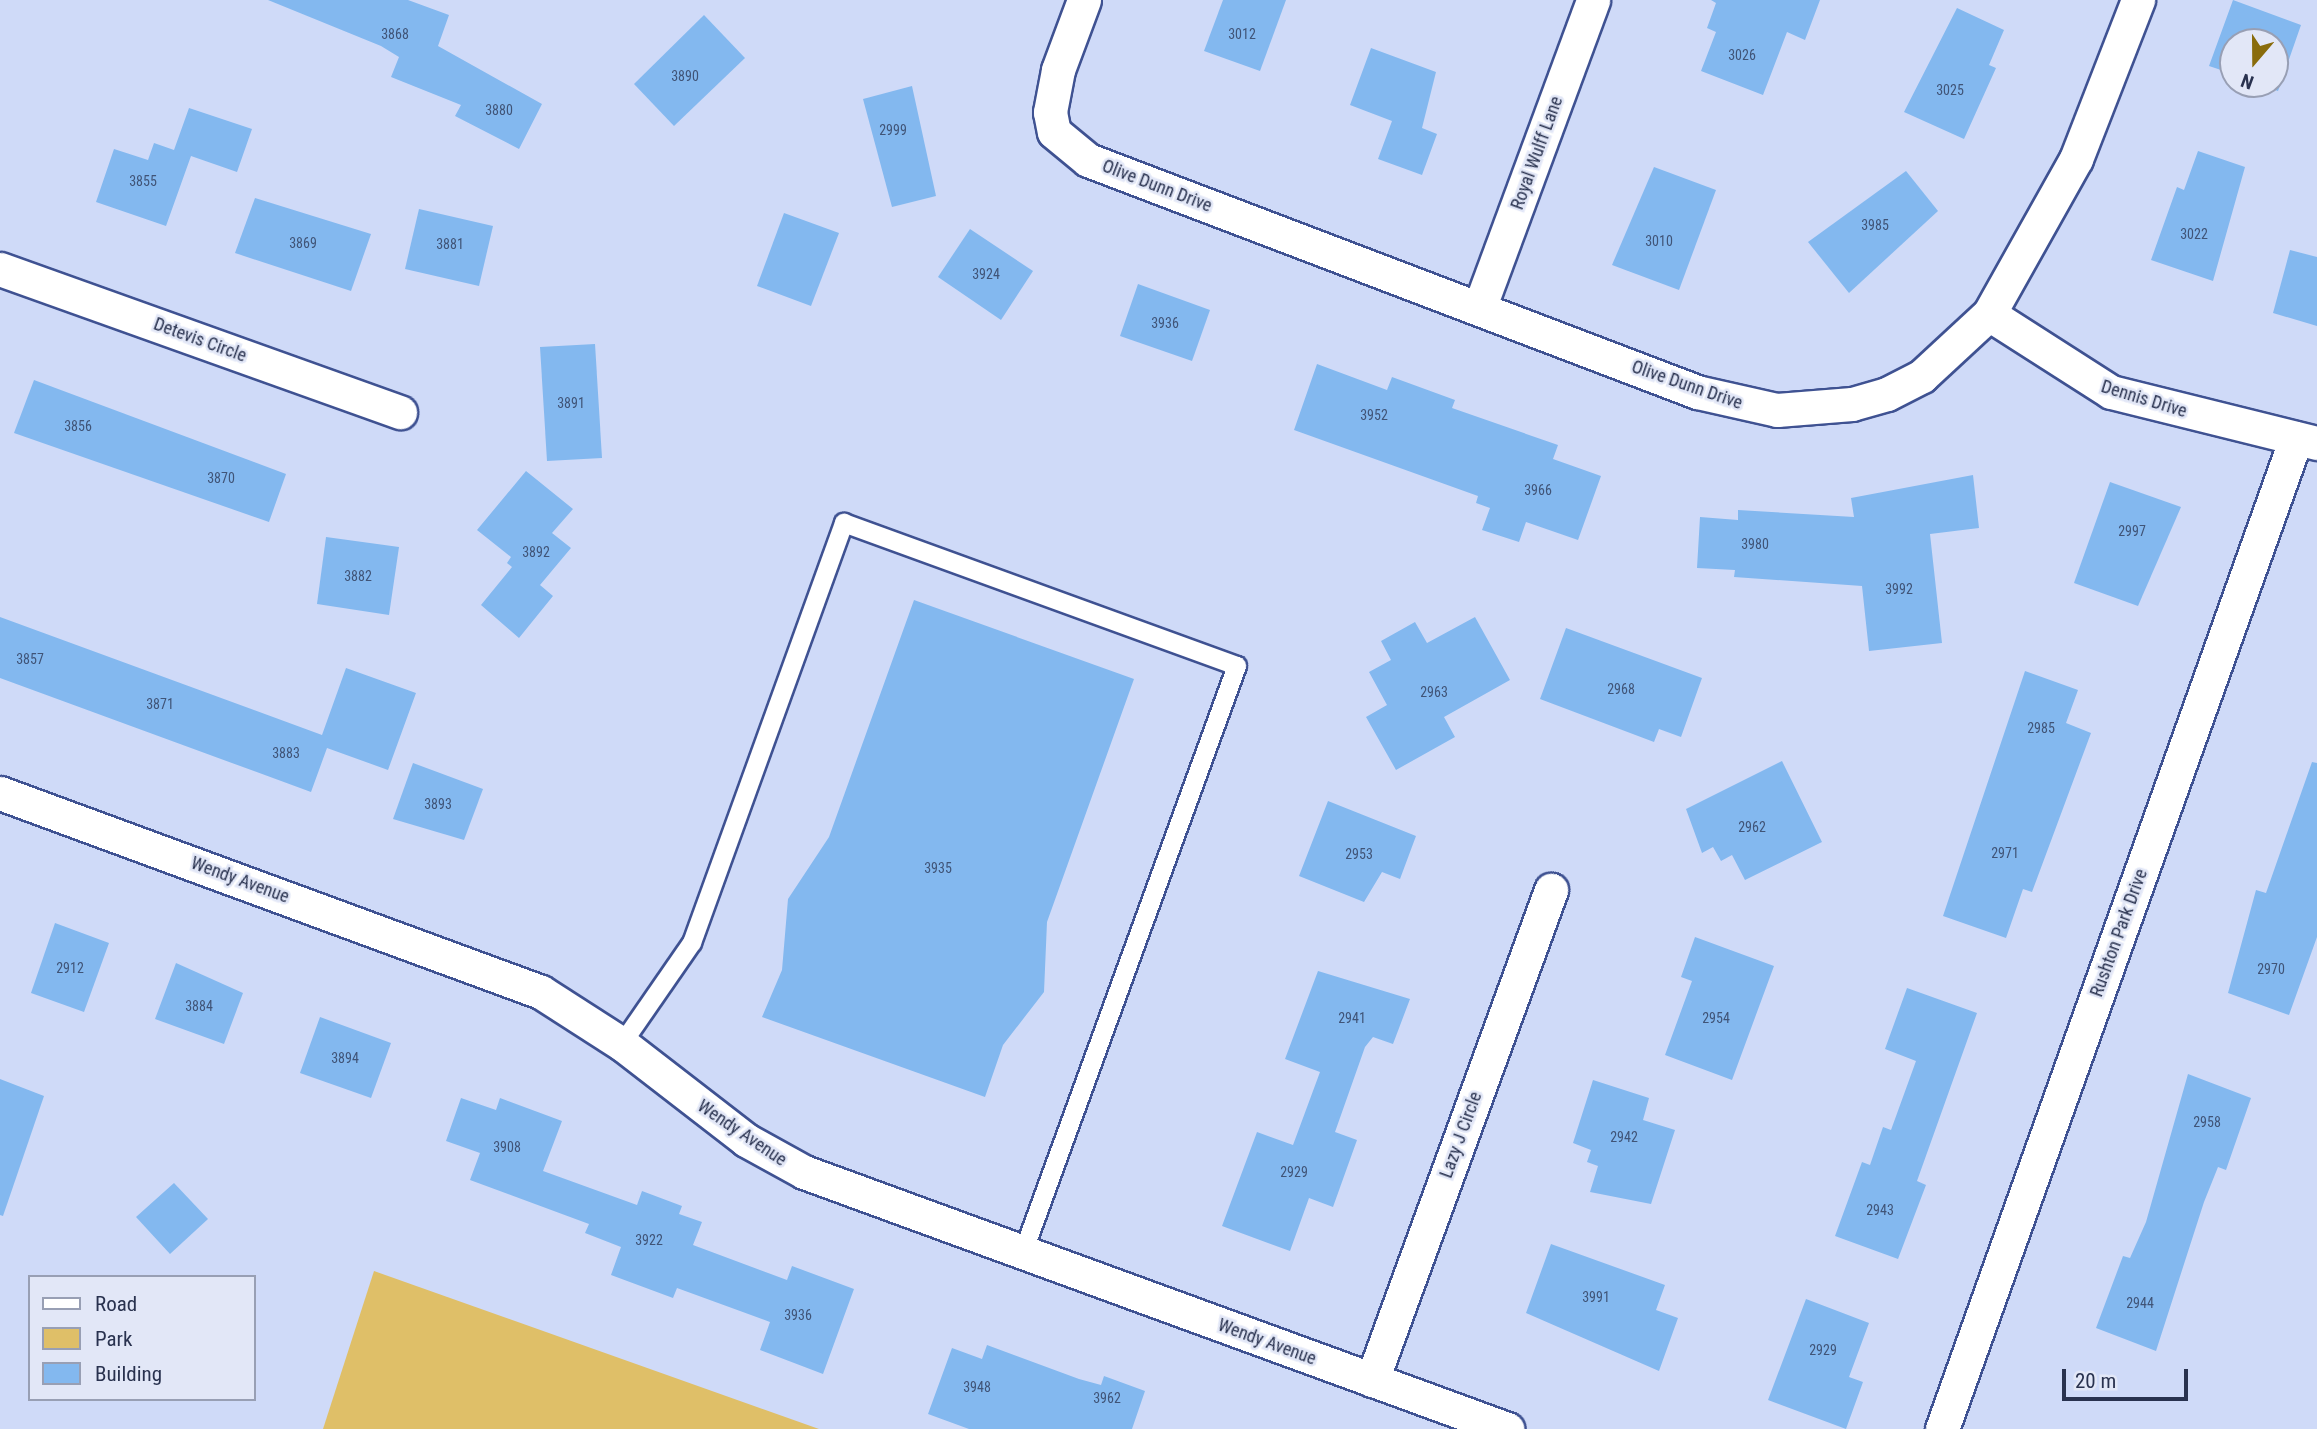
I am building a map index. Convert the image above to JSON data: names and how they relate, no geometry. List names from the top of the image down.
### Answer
{
  "streets": {
    "street": [
      "Royal Wulff Lane",
      "Olive Dunn Drive",
      "Detevis Circle",
      "Dennis Drive",
      "Wendy Avenue",
      "Rushton Park Drive",
      "Lazy J Circle"
    ]
  },
  "crossings": [
    ["Royal Wulff Lane", "Olive Dunn Drive"],
    ["Olive Dunn Drive", "Dennis Drive"],
    ["Dennis Drive", "Rushton Park Drive"],
    ["Wendy Avenue", "Lazy J Circle"]
  ],
  "house_numbers": [
    "3868",
    "3012",
    "3026",
    "3890",
    "3025",
    "3880",
    "2999",
    "3855",
    "3985",
    "3022",
    "3010",
    "3869",
    "3881",
    "3924",
    "3936",
    "3891",
    "3952",
    "3856",
    "3870",
    "3966",
    "2997",
    "3980",
    "3892",
    "3882",
    "3992",
    "3857",
    "2968",
    "2963",
    "3871",
    "2985",
    "3883",
    "3893",
    "2962",
    "2971",
    "2953",
    "3935",
    "2912",
    "2970",
    "3884",
    "2941",
    "2954",
    "3894",
    "2958",
    "2942",
    "3908",
    "2929",
    "2943",
    "3922",
    "3991",
    "2944",
    "3936",
    "2929",
    "3948",
    "3962"
  ],
  "legend": ["Road", "Park", "Building"],
  "scale_bar": "20 m",
  "north": "bottom"
}
